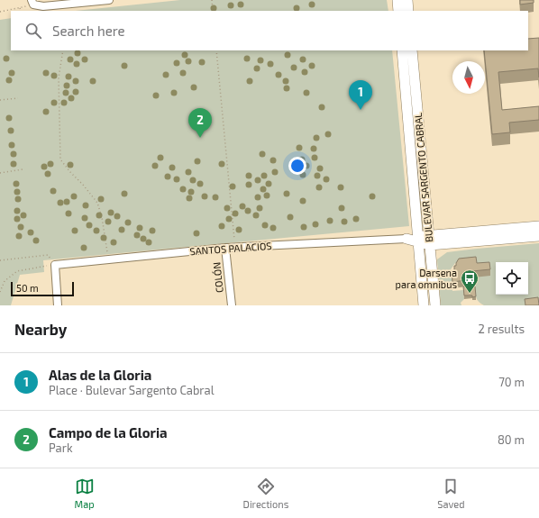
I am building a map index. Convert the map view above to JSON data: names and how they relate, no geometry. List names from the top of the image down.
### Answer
{
  "streets": {
    "main road": ["BULEVAR SARGENTO CABRAL", "SANTOS PALACIOS"],
    "street": ["COLÓN"]
  },
  "crossings": [
    ["BULEVAR SARGENTO CABRAL", "SANTOS PALACIOS"],
    ["SANTOS PALACIOS", "COLÓN"]
  ],
  "places": {
    "bus stop": ["Darsena para omnibus"]
  },
  "scale_bar": "50 m",
  "north": "bottom",
  "page": {
    "search": "Search here",
    "pins": ["1", "2"],
    "scale": "50 m",
    "heading": ["Nearby", "2 results"],
    "list": [
      {
        "mark": "1",
        "name": "Alas de la Gloria",
        "note": "Place · Bulevar Sargento Cabral",
        "value": "70 m"
      },
      {
        "mark": "2",
        "name": "Campo de la Gloria",
        "note": "Park",
        "value": "80 m"
      }
    ],
    "nav": ["Map", "Directions", "Saved"]
  }
}
